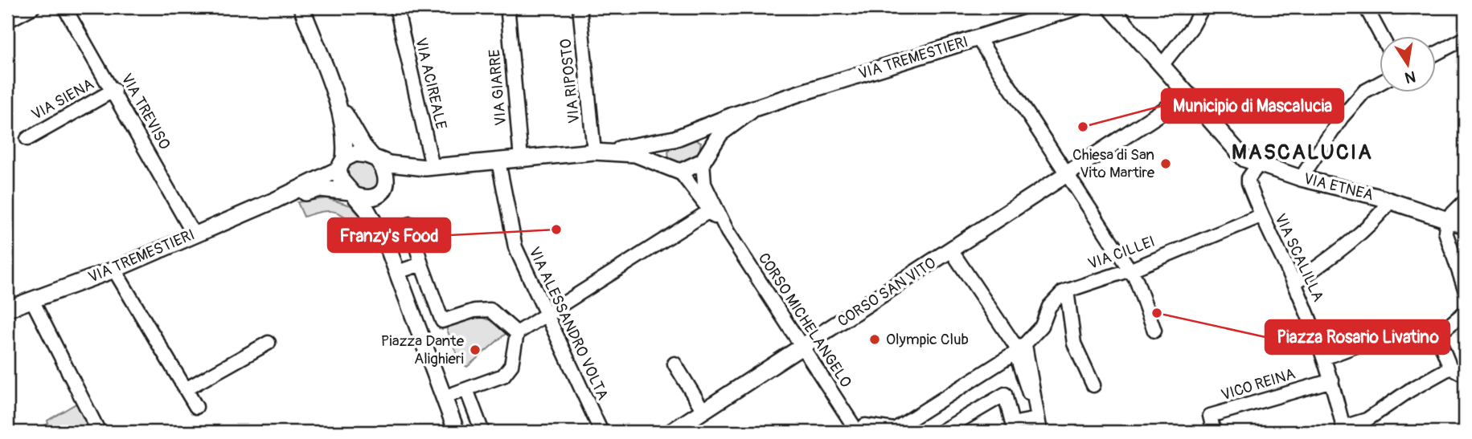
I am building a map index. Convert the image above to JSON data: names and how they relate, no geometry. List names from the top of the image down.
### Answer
{
  "streets": {
    "main road": ["VIA TREMESTIERI", "VIA ETNEA", "CORSO SAN VITO"],
    "street": [
      "VIA RIPOSTO",
      "VIA ACIREALE",
      "VIA GIARRE",
      "VIA SIENA",
      "VIA TREVISO",
      "VIA CILLEI",
      "VIA SCALILLA",
      "CORSO MICHELANGELO",
      "VIA ALESSANDRO VOLTA",
      "VICO REINA"
    ]
  },
  "crossings": [
    ["VIA TREMESTIERI", "VIA TREVISO"],
    ["VIA SIENA", "VIA TREVISO"],
    ["VIA ETNEA", "VIA SCALILLA"],
    ["VIA ETNEA", "CORSO SAN VITO"],
    ["VIA CILLEI", "VIA SCALILLA"],
    ["VIA SCALILLA", "VICO REINA"],
    ["CORSO SAN VITO", "CORSO MICHELANGELO"]
  ],
  "districts": ["MASCALUCIA"],
  "places": [
    "Municipio di Mascalucia",
    "Chiesa di San Vito Martire",
    "Franzy's Food",
    "Piazza Rosario Livatino",
    "Olympic Club",
    "Piazza Dante Alighieri"
  ],
  "north": "bottom"
}
